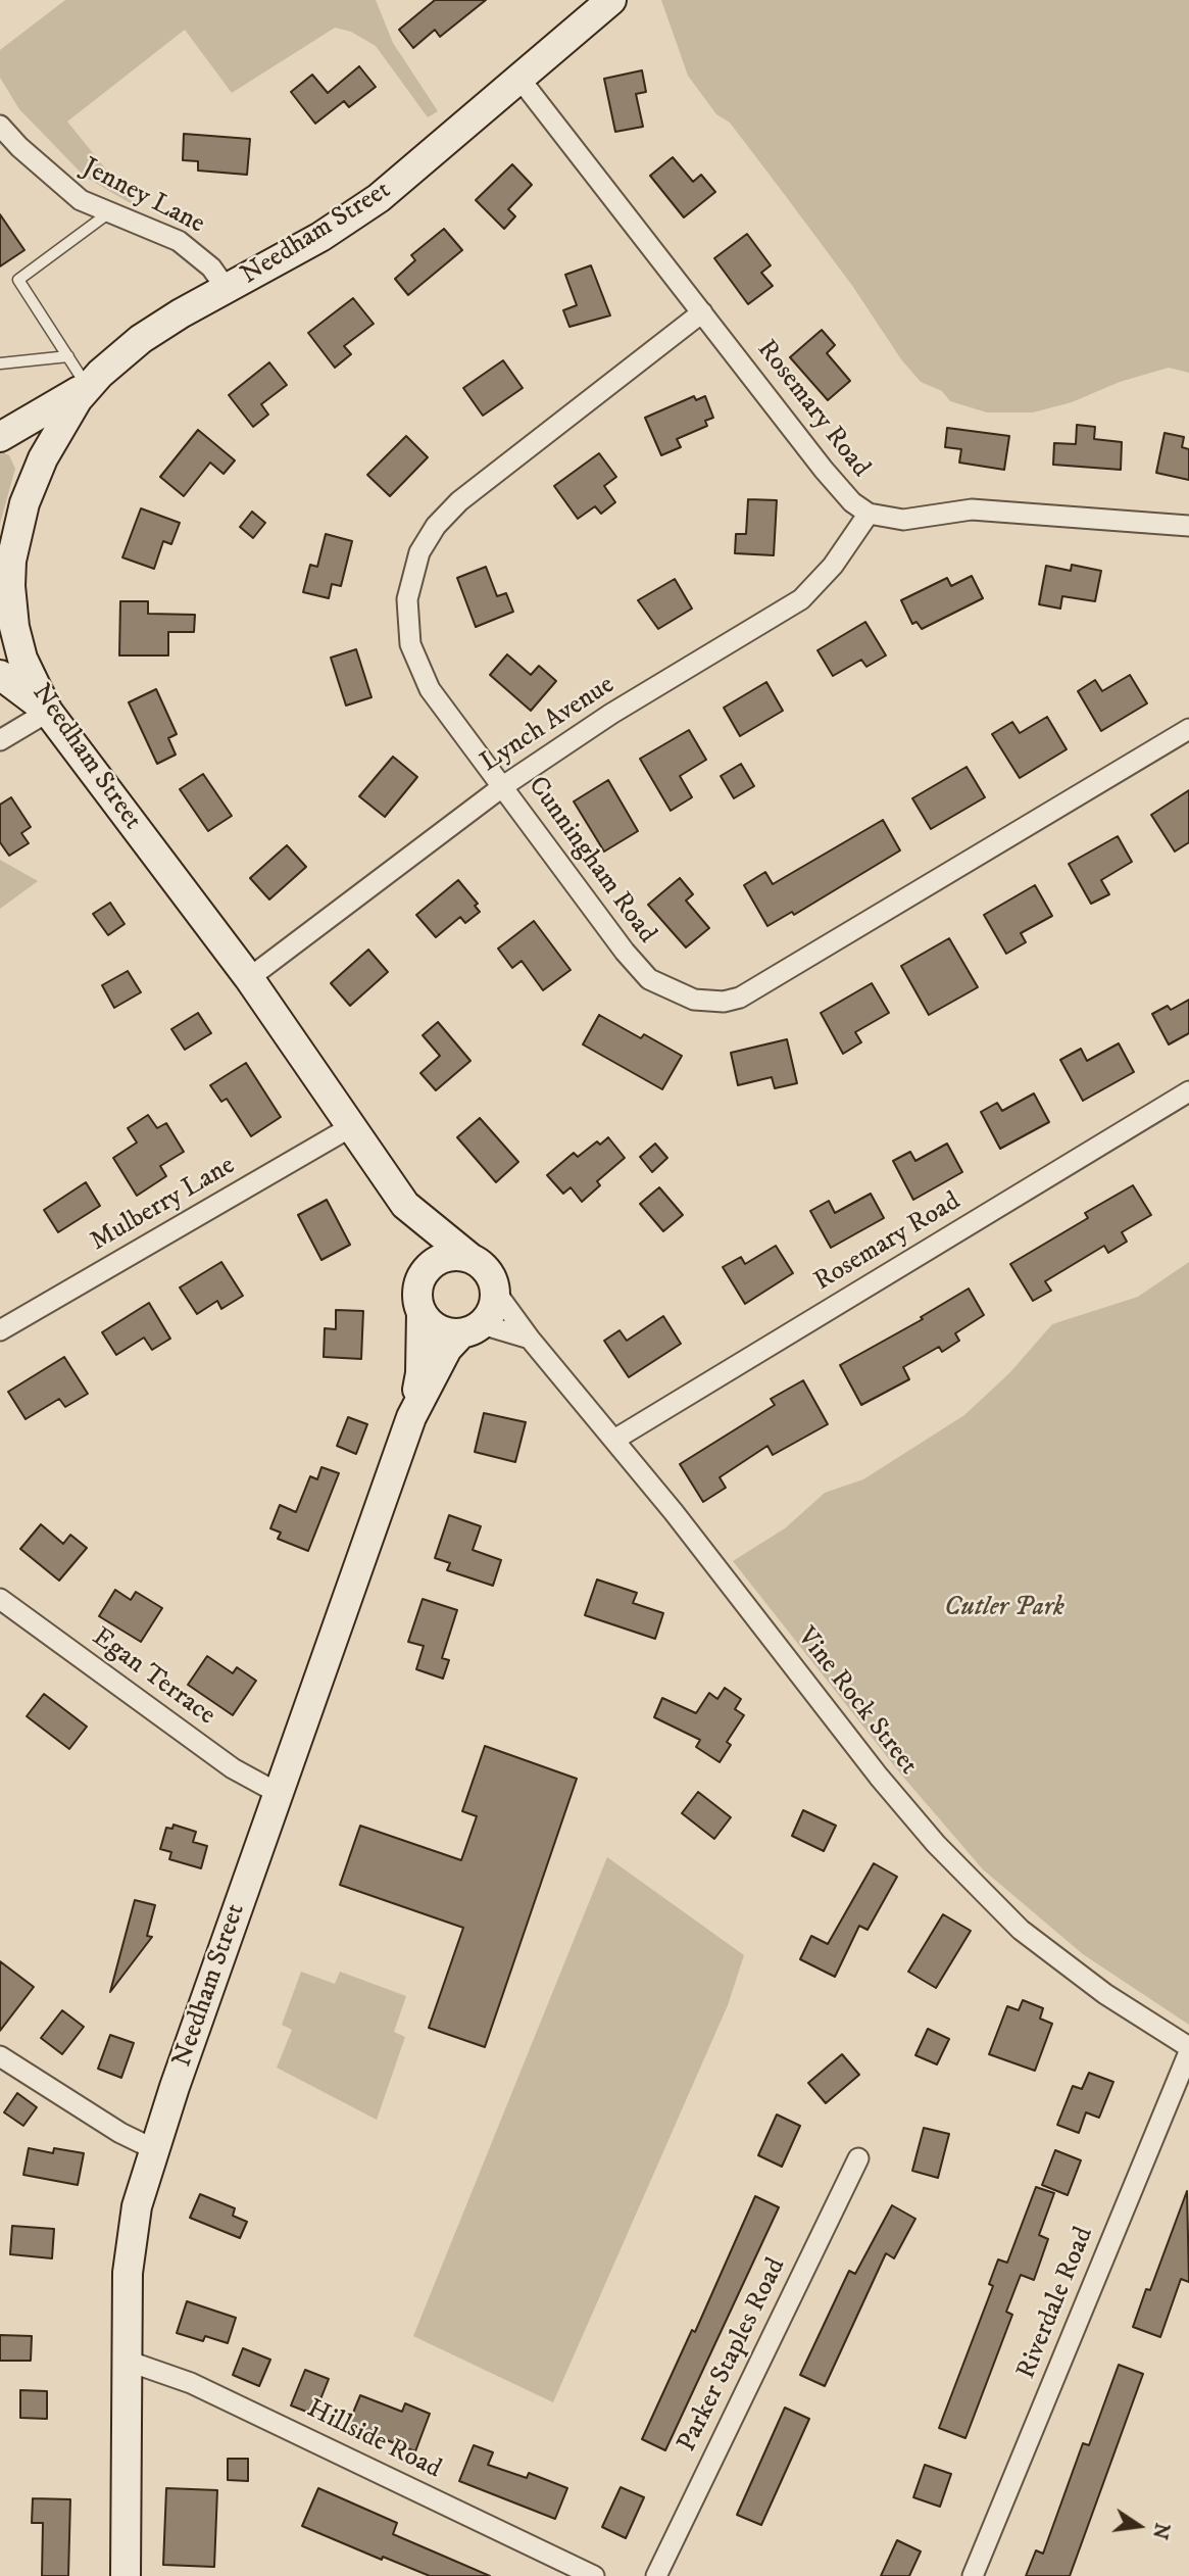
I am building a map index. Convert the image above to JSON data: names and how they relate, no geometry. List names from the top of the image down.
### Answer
{
  "streets": {
    "main road": ["Needham Street"],
    "street": [
      "Jenney Lane",
      "Rosemary Road",
      "Lynch Avenue",
      "Cunningham Road",
      "Mulberry Lane",
      "Egan Terrace",
      "Vine Rock Street",
      "Riverdale Road",
      "Parker Staples Road",
      "Hillside Road"
    ]
  },
  "crossings": [
    ["Jenney Lane", "Needham Street"],
    ["Needham Street", "Rosemary Road"],
    ["Needham Street", "Lynch Avenue"],
    ["Needham Street", "Mulberry Lane"],
    ["Needham Street", "Egan Terrace"],
    ["Needham Street", "Vine Rock Street"],
    ["Needham Street", "Hillside Road"],
    ["Rosemary Road", "Lynch Avenue"],
    ["Rosemary Road", "Cunningham Road"],
    ["Rosemary Road", "Vine Rock Street"],
    ["Lynch Avenue", "Cunningham Road"],
    ["Vine Rock Street", "Riverdale Road"]
  ],
  "parks": ["Cutler Park"],
  "north": "right"
}
